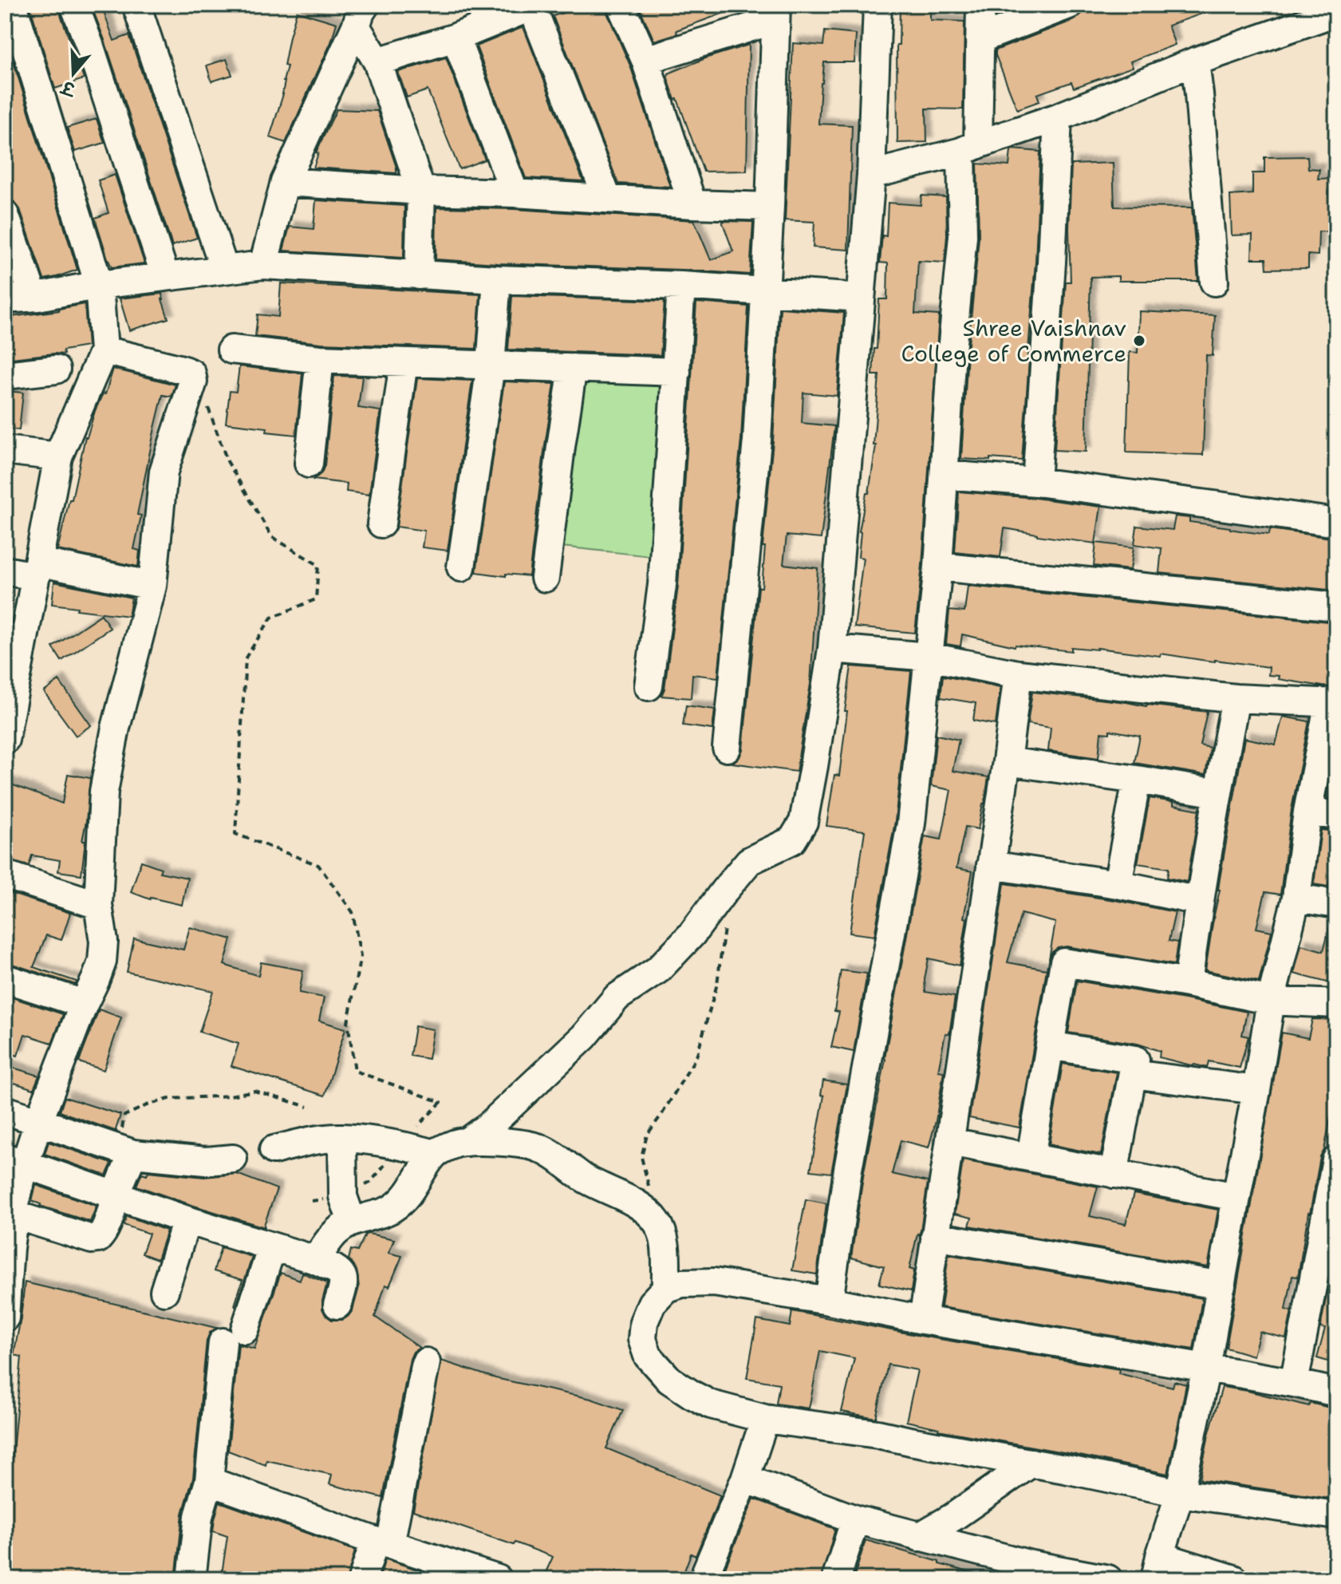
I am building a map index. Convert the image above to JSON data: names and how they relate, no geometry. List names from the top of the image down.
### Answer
{
  "places": ["Shree Vaishnav College of Commerce"],
  "north": "bottom"
}
